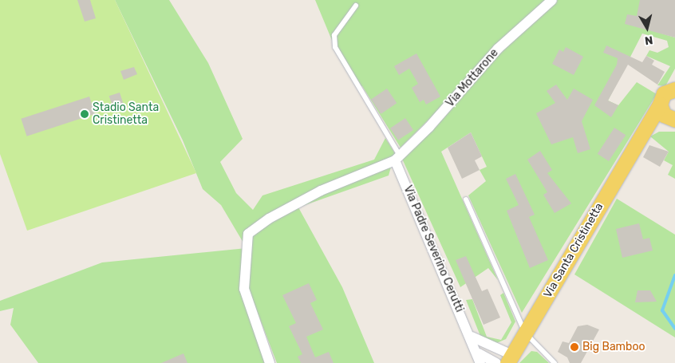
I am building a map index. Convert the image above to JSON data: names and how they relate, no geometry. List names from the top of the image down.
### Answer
{
  "streets": {
    "main road": ["Via Santa Cristinetta"],
    "street": ["Via Mottarone", "Via Padre Severino Cerutti"]
  },
  "crossings": [
    ["Via Mottarone", "Via Padre Severino Cerutti"]
  ],
  "places": ["Stadio Santa Cristinetta", "Big Bamboo"],
  "north": "bottom"
}
